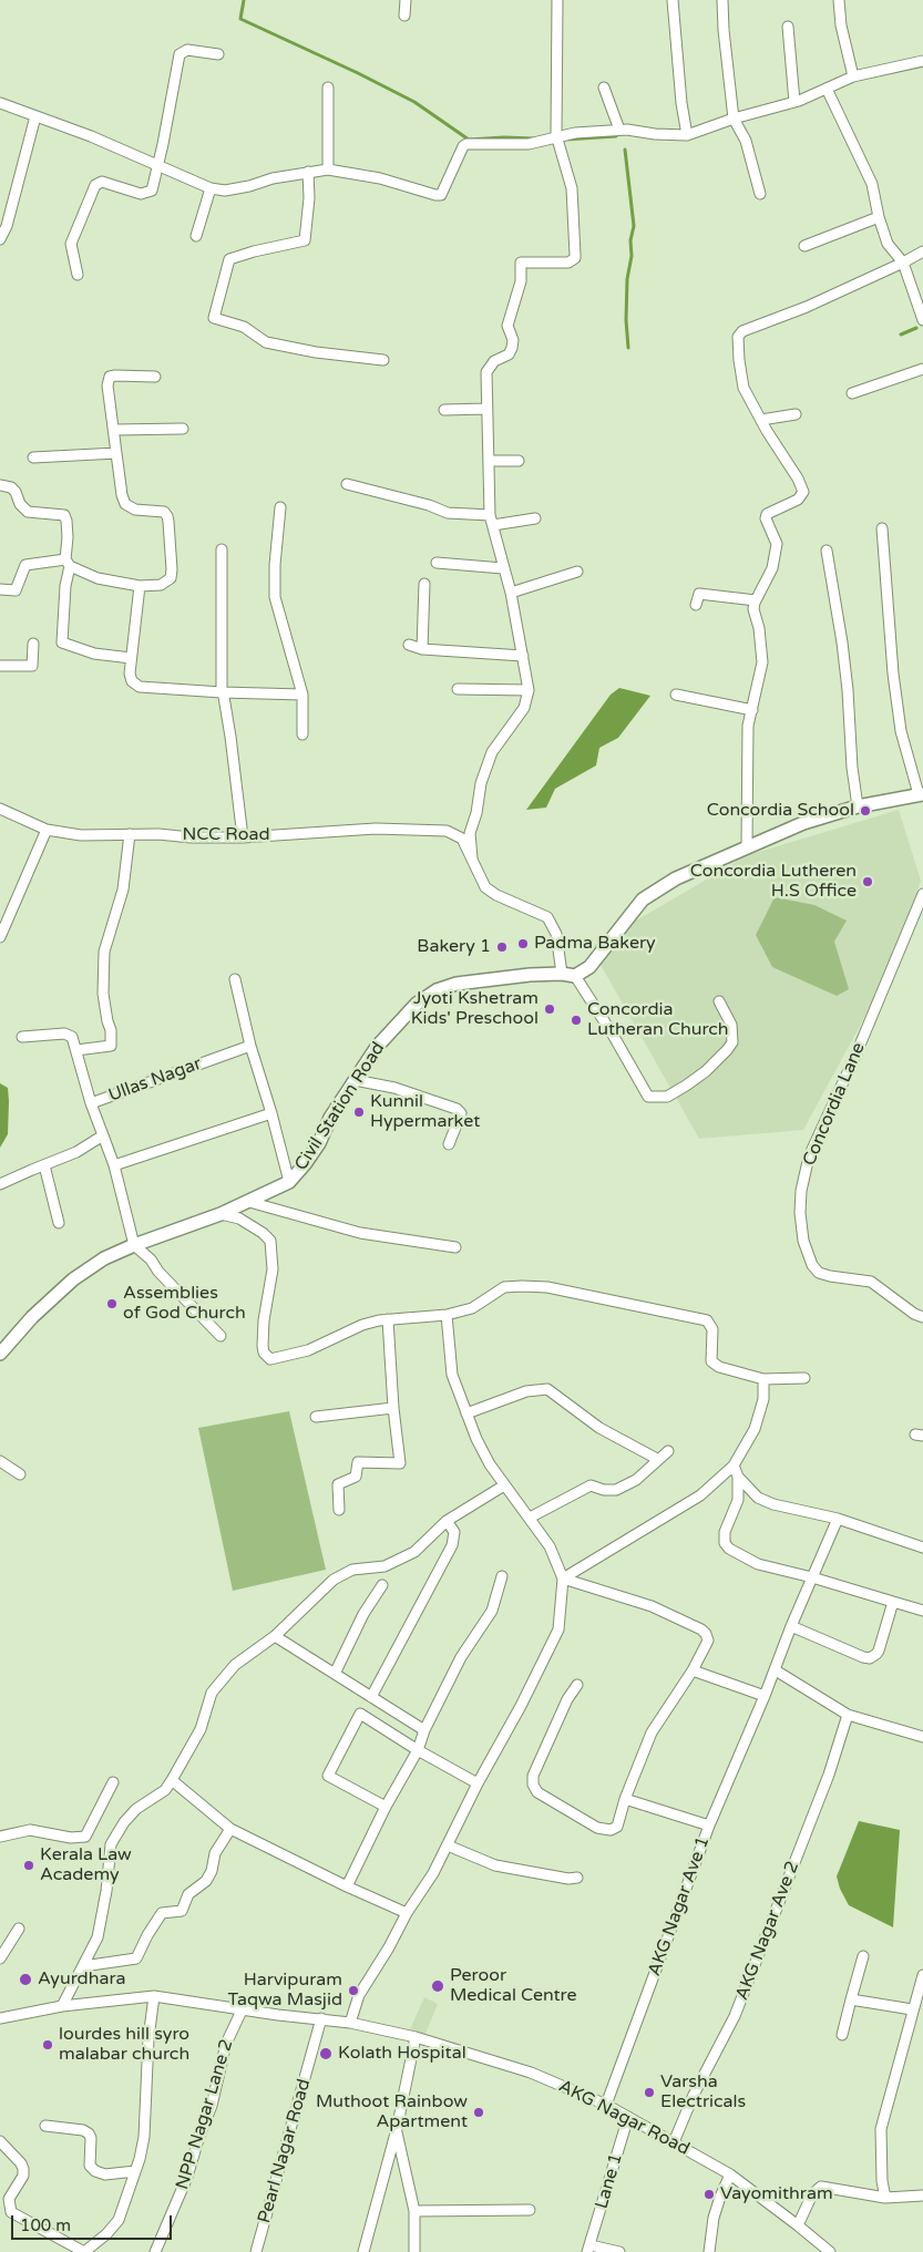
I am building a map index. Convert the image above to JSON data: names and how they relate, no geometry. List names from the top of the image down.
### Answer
{
  "streets": {
    "main road": ["Civil Station Road"],
    "street": [
      "NCC Road",
      "Ullas Nagar",
      "Concordia Lane",
      "AKG Nagar Ave 1",
      "AKG Nagar Ave 2",
      "NPP Nagar Lane 2",
      "AKG Nagar Road",
      "Pearl Nagar Road",
      "Lane 1"
    ]
  },
  "crossings": [
    ["Ullas Nagar", "Civil Station Road"],
    ["AKG Nagar Ave 1", "AKG Nagar Road"],
    ["AKG Nagar Ave 2", "AKG Nagar Road"],
    ["NPP Nagar Lane 2", "AKG Nagar Road"],
    ["AKG Nagar Road", "Pearl Nagar Road"],
    ["AKG Nagar Road", "Lane 1"]
  ],
  "places": [
    "Concordia School",
    "Concordia Lutheren H.S Office",
    "Padma Bakery",
    "Bakery 1",
    "Jyoti Kshetram Kids' Preschool",
    "Concordia Lutheran Church",
    "Kunnil Hypermarket",
    "Assemblies of God Church",
    "Kerala Law Academy",
    "Ayurdhara",
    "Peroor Medical Centre",
    "Harvipuram Taqwa Masjid",
    "lourdes hill syro malabar church",
    "Kolath Hospital",
    "Varsha Electricals",
    "Muthoot Rainbow Apartment",
    "Vayomithram"
  ],
  "scale_bar": "100 m"
}
